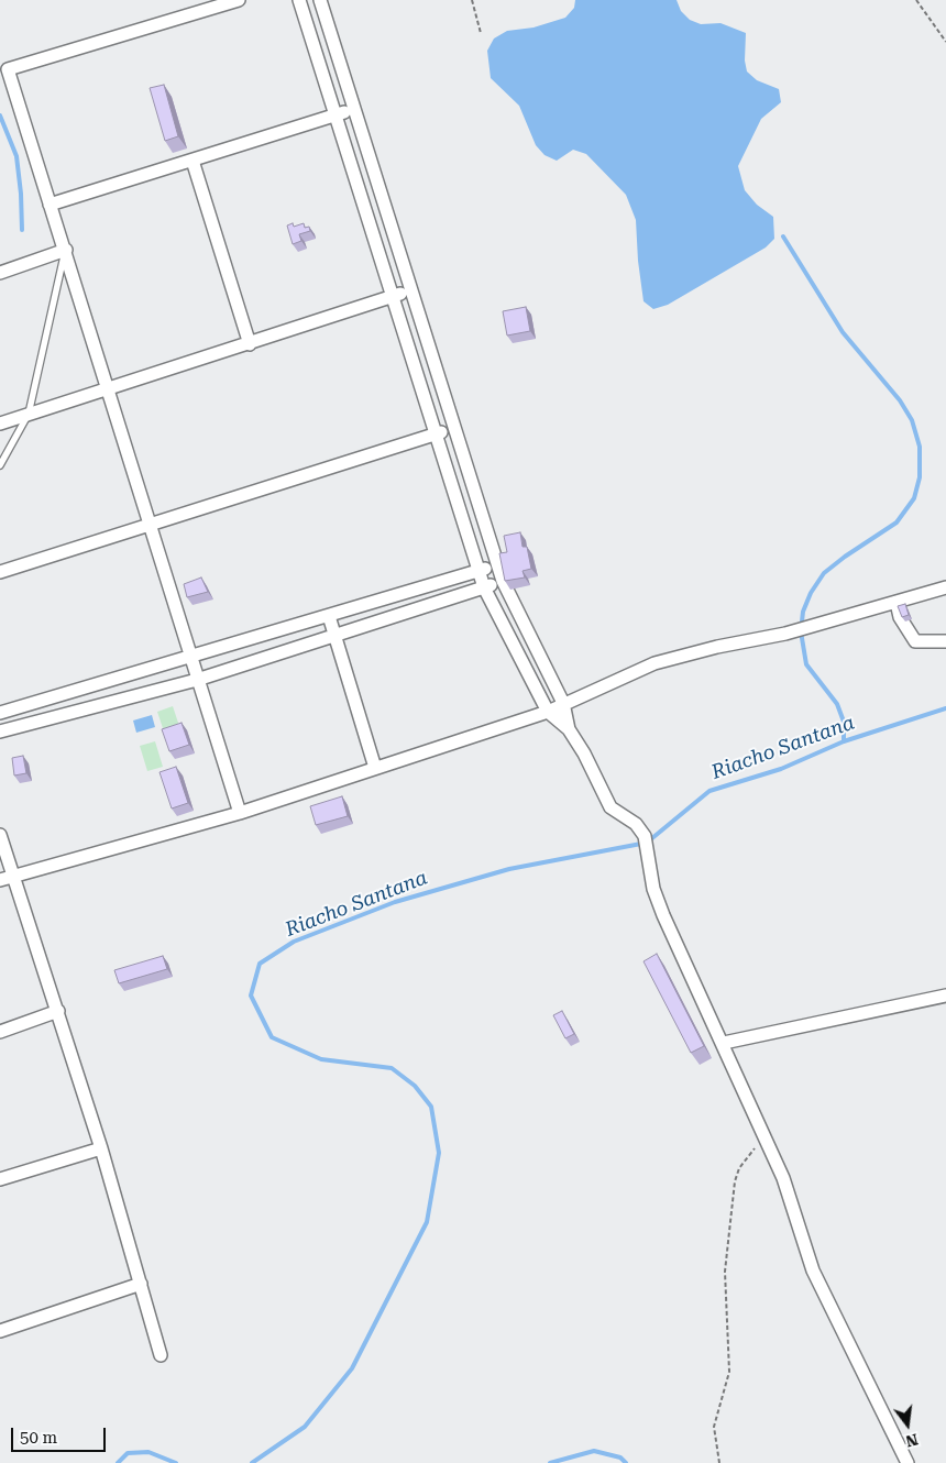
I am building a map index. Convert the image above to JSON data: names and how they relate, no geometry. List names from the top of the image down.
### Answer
{
  "water": ["Riacho Santana"],
  "scale_bar": "50 m",
  "north": "bottom"
}
